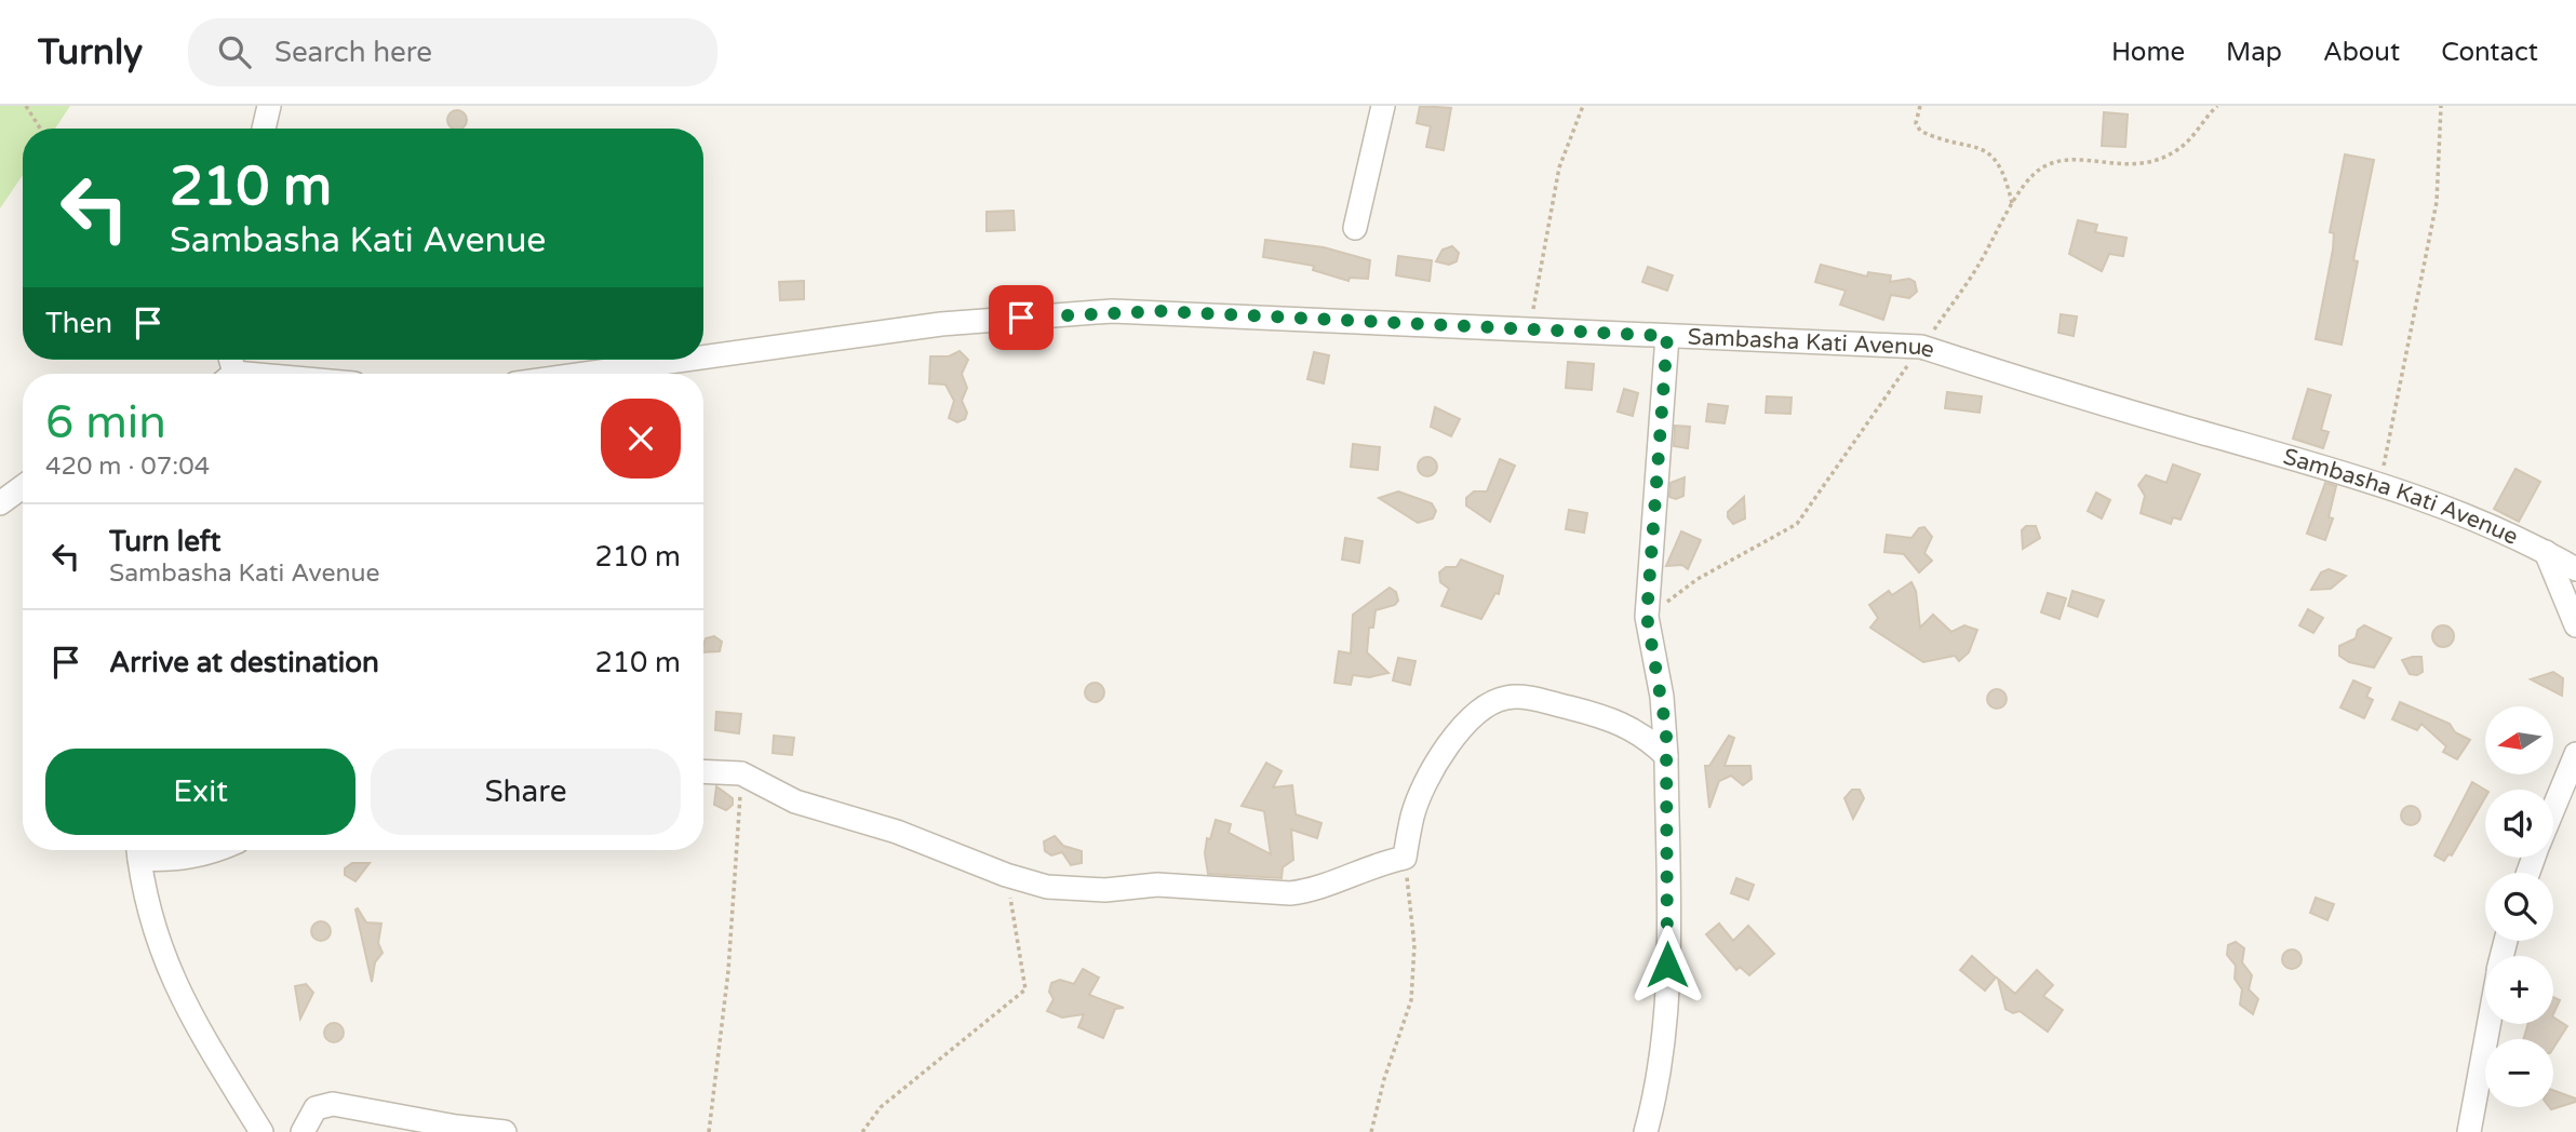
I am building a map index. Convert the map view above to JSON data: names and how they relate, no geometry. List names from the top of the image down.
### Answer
{
  "streets": {
    "street": ["Sambasha Kati Avenue"]
  },
  "north": "left",
  "page": {
    "header": "Turnly",
    "search": "Search here",
    "nav": [
      "Home",
      "Map",
      "About",
      "Contact"
    ],
    "turn": ["210 m", "Sambasha Kati Avenue"],
    "then": "Then",
    "heading": ["6 min", "420 m · 07:04"],
    "list": [
      {
        "name": "Turn left",
        "note": "Sambasha Kati Avenue",
        "value": "210 m"
      },
      {
        "name": "Arrive at destination",
        "value": "210 m"
      }
    ],
    "map_buttons": ["+", "−"],
    "buttons": ["Exit", "Share"]
  }
}
